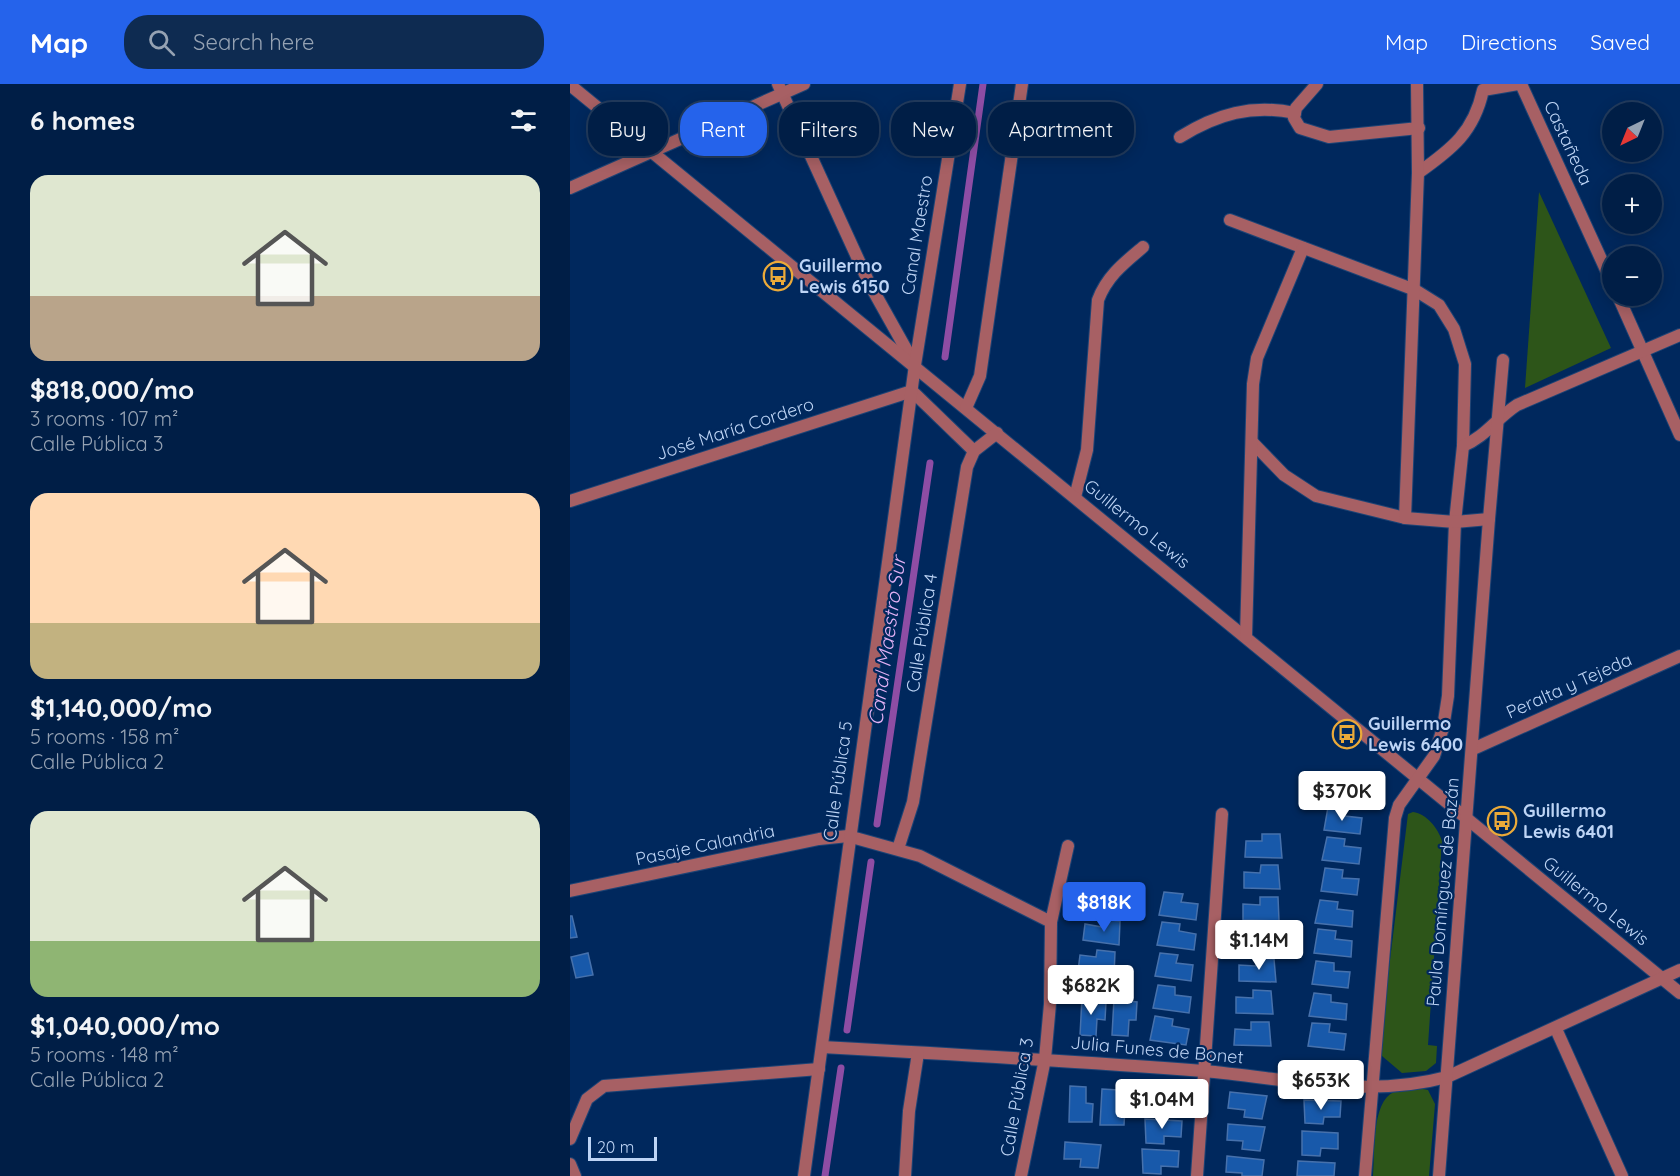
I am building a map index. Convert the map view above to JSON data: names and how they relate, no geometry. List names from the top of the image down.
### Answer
{
  "streets": {
    "street": [
      "Castañeda",
      "Canal Maestro",
      "José María Cordero",
      "Guillermo Lewis",
      "Calle Pública 4",
      "Peralta y Tejeda",
      "Calle Pública 5",
      "Pasaje Calandria",
      "Paula Domínguez de Bazán",
      "Julia Funes de Bonet",
      "Calle Pública 3"
    ]
  },
  "crossings": [
    ["Canal Maestro", "José María Cordero"],
    ["Canal Maestro", "Guillermo Lewis"],
    ["Canal Maestro", "Calle Pública 5"],
    ["José María Cordero", "Calle Pública 5"],
    ["Guillermo Lewis", "Paula Domínguez de Bazán"],
    ["Guillermo Lewis", "Julia Funes de Bonet"],
    ["Peralta y Tejeda", "Paula Domínguez de Bazán"],
    ["Calle Pública 5", "Pasaje Calandria"],
    ["Calle Pública 5", "Julia Funes de Bonet"],
    ["Paula Domínguez de Bazán", "Julia Funes de Bonet"],
    ["Julia Funes de Bonet", "Calle Pública 3"]
  ],
  "water": ["Canal Maestro Sur"],
  "places": {
    "bus stop": ["Guillermo Lewis 6150", "Guillermo Lewis 6400", "Guillermo Lewis 6401"]
  },
  "scale_bar": "20 m",
  "north": "bottom left",
  "page": {
    "header": "Map",
    "search": "Search here",
    "nav": ["Map", "Directions", "Saved"],
    "heading": "6 homes",
    "map_buttons": ["+", "−"],
    "chip": [
      "Buy",
      "Rent",
      "Filters",
      "New",
      "Apartment"
    ],
    "list": [
      {
        "name": "$818,000/mo",
        "note": "3 rooms · 107 m² · Calle Pública 3"
      },
      {
        "name": "$1,140,000/mo",
        "note": "5 rooms · 158 m² · Calle Pública 2"
      },
      {
        "name": "$1,040,000/mo",
        "note": "5 rooms · 148 m² · Calle Pública 2"
      }
    ],
    "price": [
      "$370K",
      "$818K",
      "$1.14M",
      "$682K",
      "$653K",
      "$1.04M"
    ],
    "scale": "20 m"
  }
}
